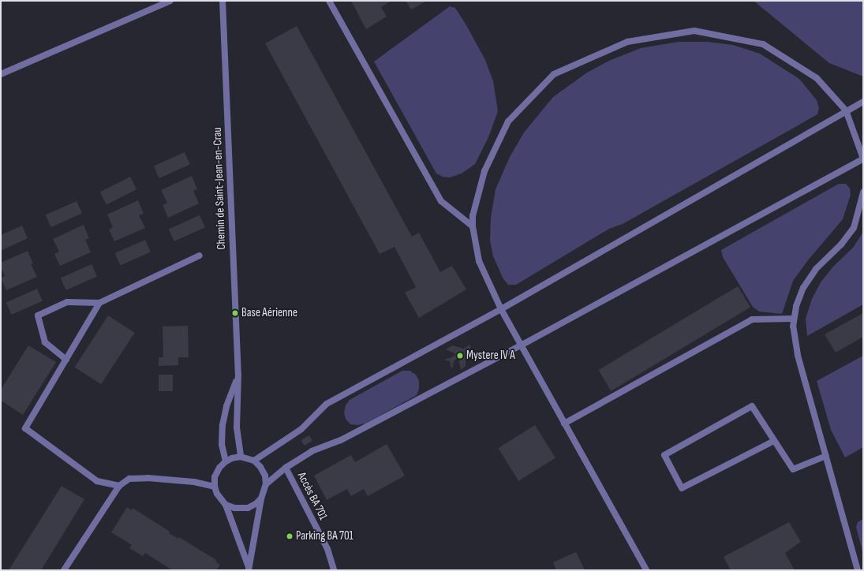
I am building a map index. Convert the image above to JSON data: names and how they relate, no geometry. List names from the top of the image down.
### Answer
{
  "streets": {
    "street": ["Chemin de Saint-Jean-en-Crau", "Accès BA 701"]
  },
  "places": ["Base Aérienne", "Mystere IV A", "Parking BA 701"]
}
